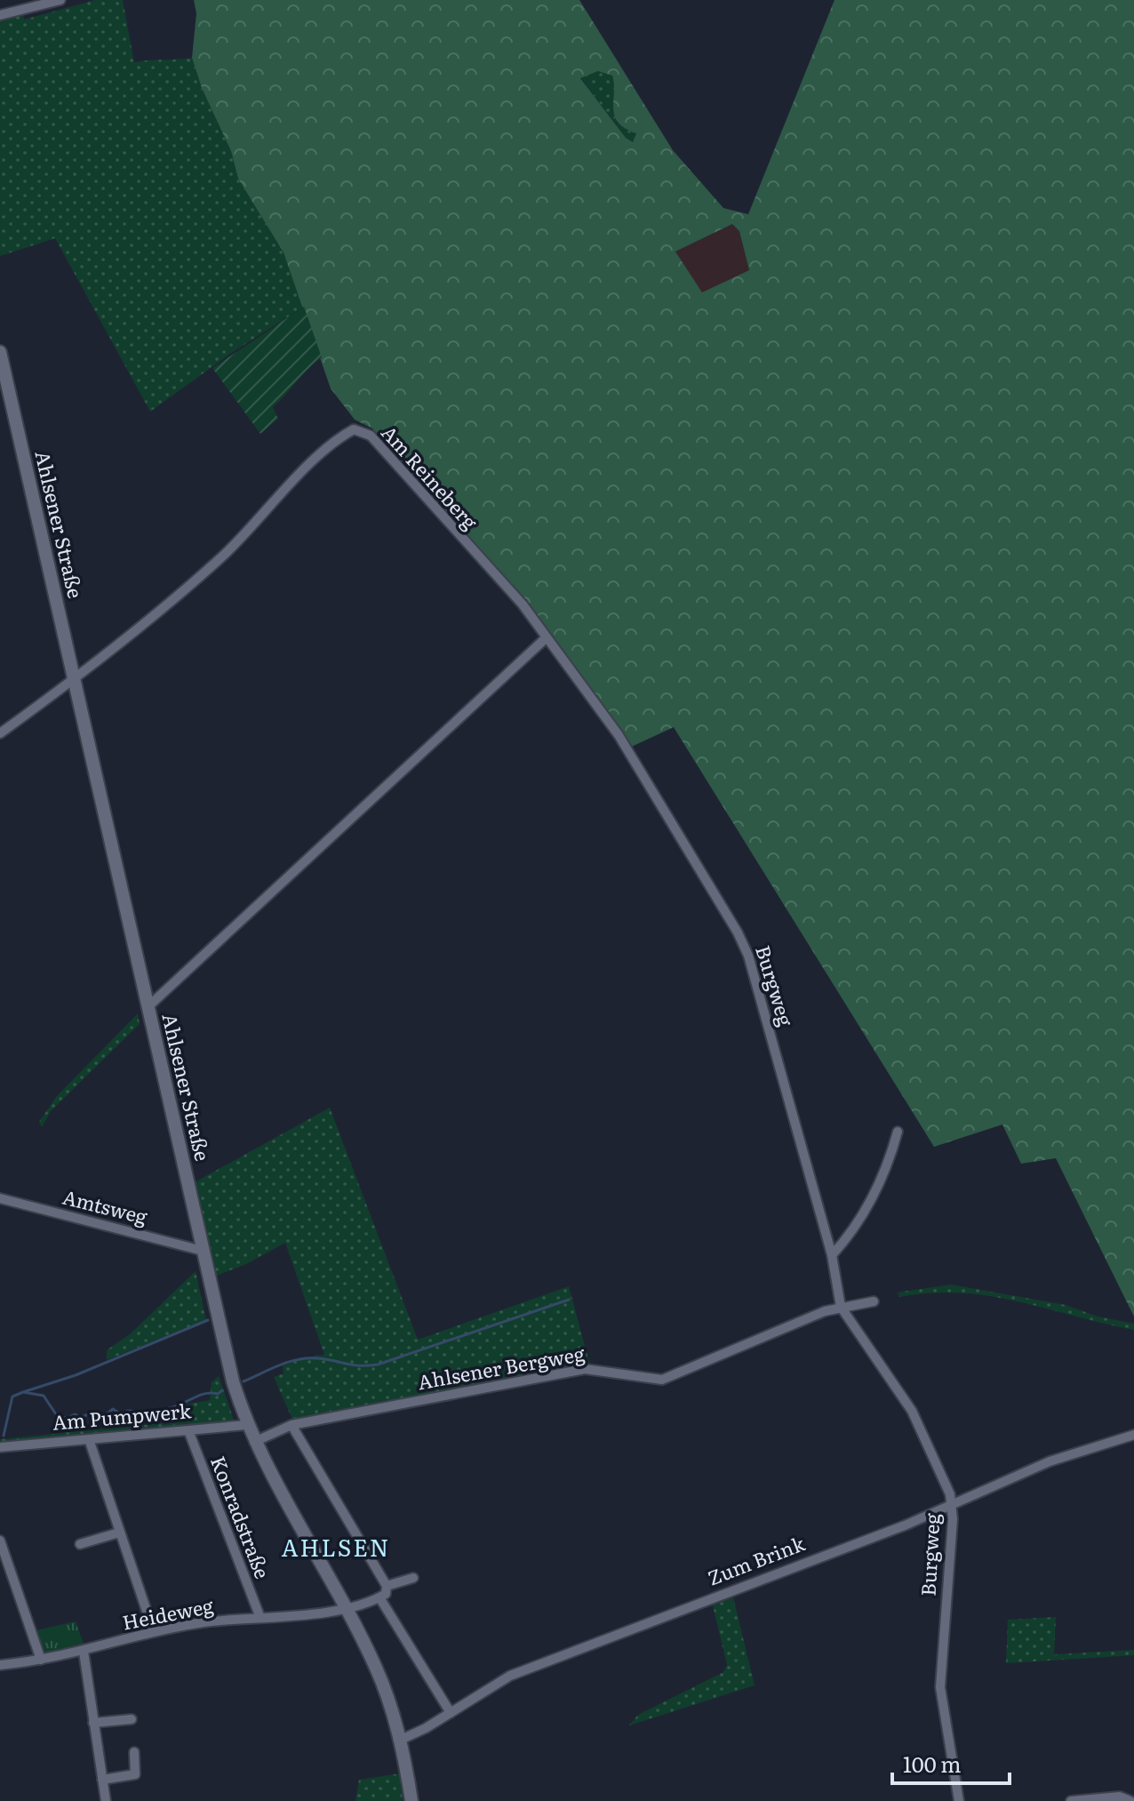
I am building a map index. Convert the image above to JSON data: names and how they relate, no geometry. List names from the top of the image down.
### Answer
{
  "streets": {
    "main road": ["Ahlsener Straße"],
    "street": [
      "Am Reineberg",
      "Burgweg",
      "Amtsweg",
      "Ahlsener Bergweg",
      "Am Pumpwerk",
      "Konradstraße",
      "Zum Brink",
      "Heideweg"
    ]
  },
  "crossings": [
    ["Am Reineberg", "Ahlsener Straße"],
    ["Am Reineberg", "Burgweg"],
    ["Ahlsener Straße", "Amtsweg"],
    ["Ahlsener Straße", "Ahlsener Bergweg"],
    ["Ahlsener Straße", "Am Pumpwerk"],
    ["Ahlsener Straße", "Zum Brink"],
    ["Ahlsener Straße", "Heideweg"],
    ["Burgweg", "Ahlsener Bergweg"],
    ["Burgweg", "Zum Brink"],
    ["Am Pumpwerk", "Konradstraße"],
    ["Konradstraße", "Heideweg"]
  ],
  "districts": ["AHLSEN"],
  "scale_bar": "100 m"
}
